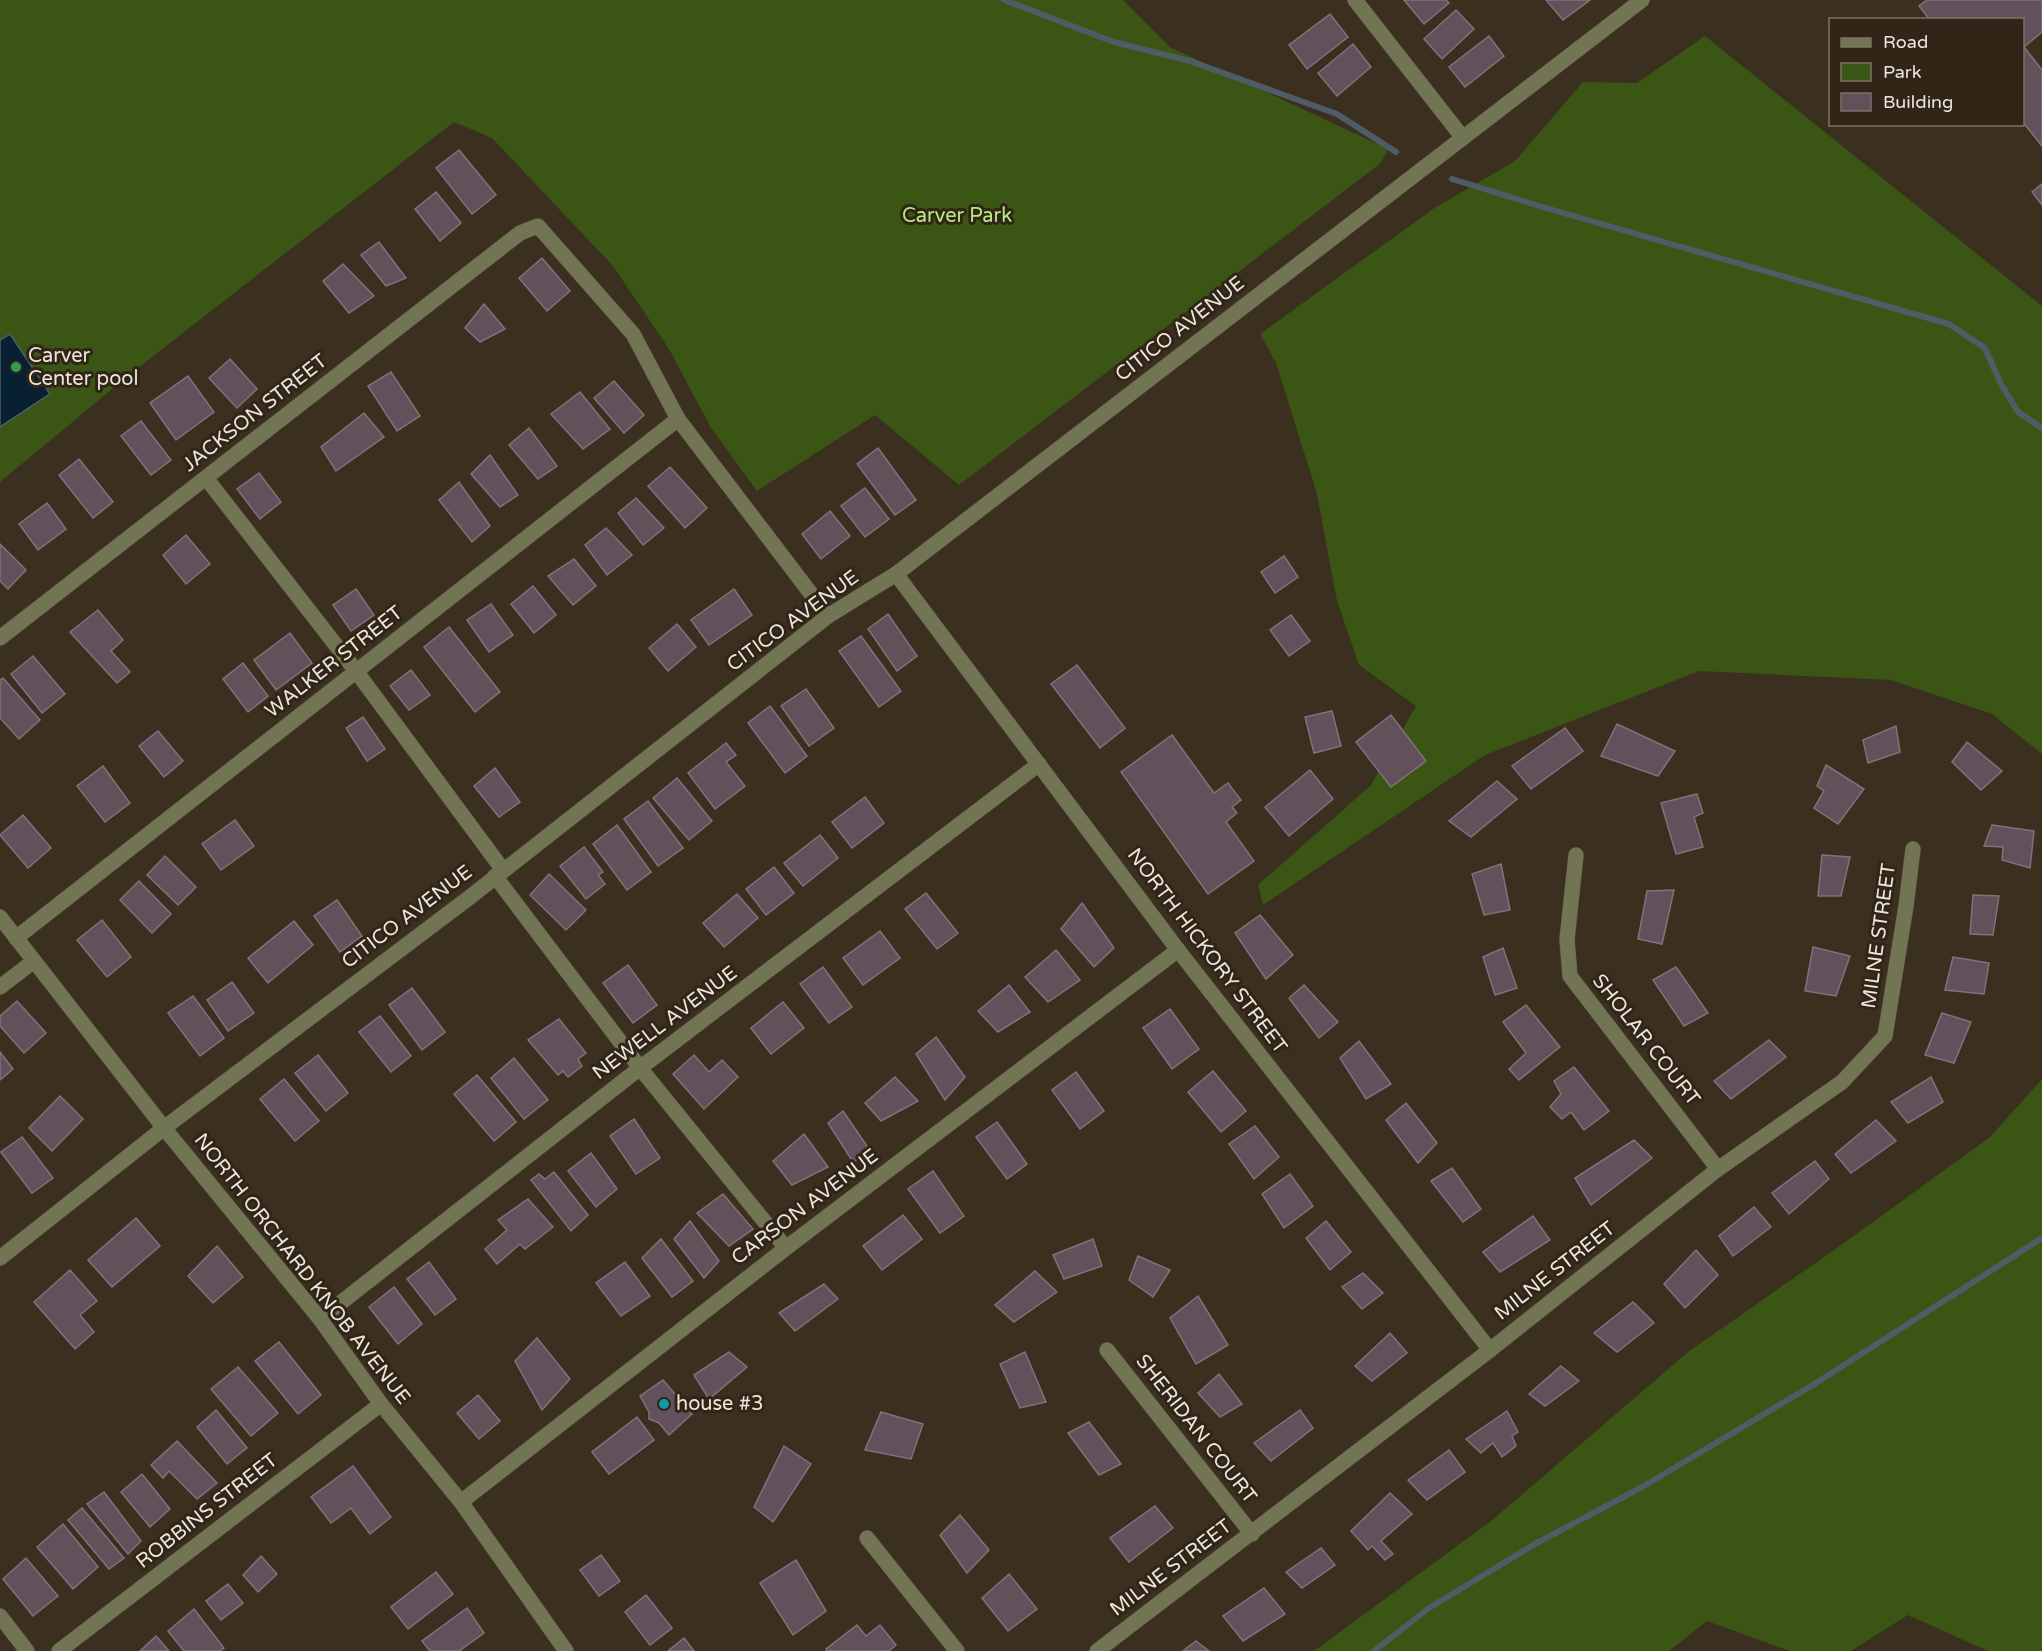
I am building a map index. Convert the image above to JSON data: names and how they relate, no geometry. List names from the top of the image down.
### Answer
{
  "streets": {
    "street": [
      "CITICO AVENUE",
      "JACKSON STREET",
      "WALKER STREET",
      "MILNE STREET",
      "NORTH HICKORY STREET",
      "NEWELL AVENUE",
      "SHOLAR COURT",
      "CARSON AVENUE",
      "NORTH ORCHARD KNOB AVENUE",
      "SHERIDAN COURT",
      "ROBBINS STREET"
    ]
  },
  "crossings": [
    ["CITICO AVENUE", "NORTH HICKORY STREET"],
    ["CITICO AVENUE", "NORTH ORCHARD KNOB AVENUE"],
    ["JACKSON STREET", "WALKER STREET"],
    ["WALKER STREET", "NORTH ORCHARD KNOB AVENUE"],
    ["MILNE STREET", "NORTH HICKORY STREET"],
    ["MILNE STREET", "SHOLAR COURT"],
    ["MILNE STREET", "SHERIDAN COURT"],
    ["NORTH HICKORY STREET", "NEWELL AVENUE"],
    ["NORTH HICKORY STREET", "CARSON AVENUE"],
    ["NEWELL AVENUE", "NORTH ORCHARD KNOB AVENUE"],
    ["CARSON AVENUE", "NORTH ORCHARD KNOB AVENUE"],
    ["NORTH ORCHARD KNOB AVENUE", "ROBBINS STREET"]
  ],
  "parks": ["Carver Park"],
  "places": ["Carver Center pool", "house #3"],
  "legend": ["Road", "Park", "Building"]
}
